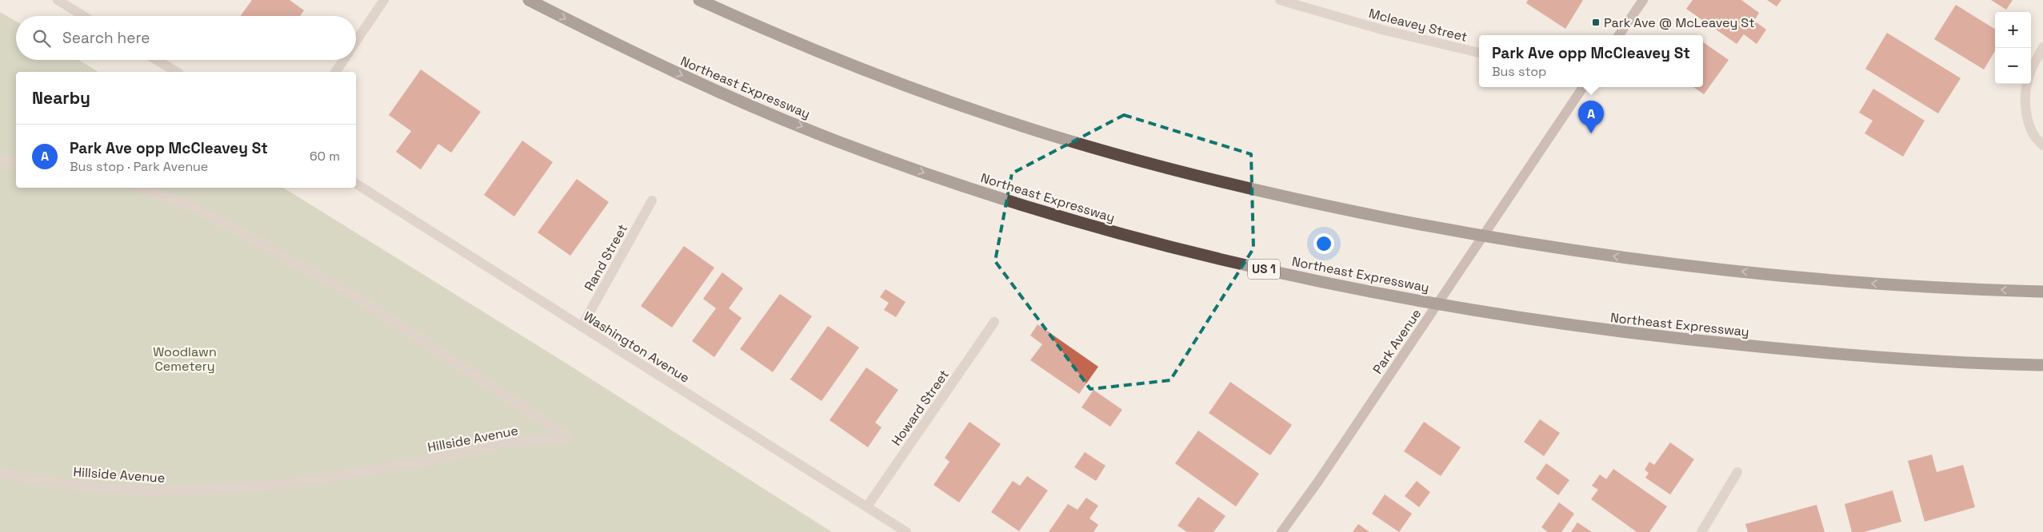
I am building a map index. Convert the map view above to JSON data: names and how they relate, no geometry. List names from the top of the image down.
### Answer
{
  "streets": {
    "highway": ["Northeast Expressway", "US 1"],
    "main road": ["Park Avenue"],
    "street": [
      "Mcleavey Street",
      "Rand Street",
      "Washington Avenue",
      "Howard Street",
      "Hillside Avenue"
    ]
  },
  "crossings": [
    ["Rand Street", "Washington Avenue"],
    ["Washington Avenue", "Howard Street"]
  ],
  "parks": ["Woodlawn Cemetery"],
  "places": {
    "transit": ["Park Ave @ McLeavey St"]
  },
  "page": {
    "map_buttons": ["+", "−"],
    "search": "Search here",
    "popup": ["Park Ave opp McCleavey St", "Bus stop"],
    "heading": "Nearby",
    "pins": "A",
    "list": [
      {
        "mark": "A",
        "name": "Park Ave opp McCleavey St",
        "note": "Bus stop · Park Avenue",
        "value": "60 m"
      }
    ]
  }
}
